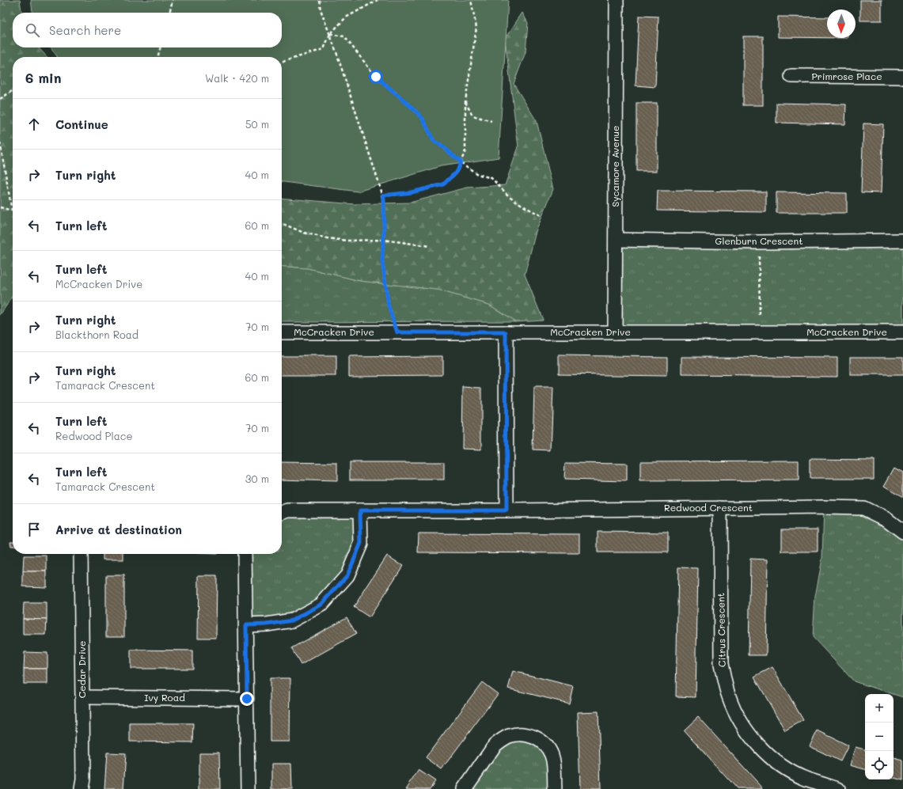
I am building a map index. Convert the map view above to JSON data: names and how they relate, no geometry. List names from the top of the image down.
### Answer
{
  "streets": {
    "street": [
      "Primrose Place",
      "Sycamore Avenue",
      "Glenburn Crescent",
      "McCracken Drive",
      "Redwood Crescent",
      "Citrus Crescent",
      "Cedar Drive",
      "Ivy Road"
    ]
  },
  "crossings": [
    ["Sycamore Avenue", "Glenburn Crescent"],
    ["Sycamore Avenue", "McCracken Drive"],
    ["Redwood Crescent", "Citrus Crescent"],
    ["Cedar Drive", "Ivy Road"]
  ],
  "north": "bottom",
  "page": {
    "search": "Search here",
    "heading": ["6 min", "Walk · 420 m"],
    "list": [
      ["Continue", "50 m"],
      ["Turn right", "40 m"],
      ["Turn left", "60 m"],
      ["Turn left", "McCracken Drive", "40 m"],
      ["Turn right", "Blackthorn Road", "70 m"],
      ["Turn right", "Tamarack Crescent", "60 m"],
      ["Turn left", "Redwood Place", "70 m"],
      ["Turn left", "Tamarack Crescent", "30 m"],
      "Arrive at destination"
    ],
    "map_buttons": ["+", "−"]
  }
}
